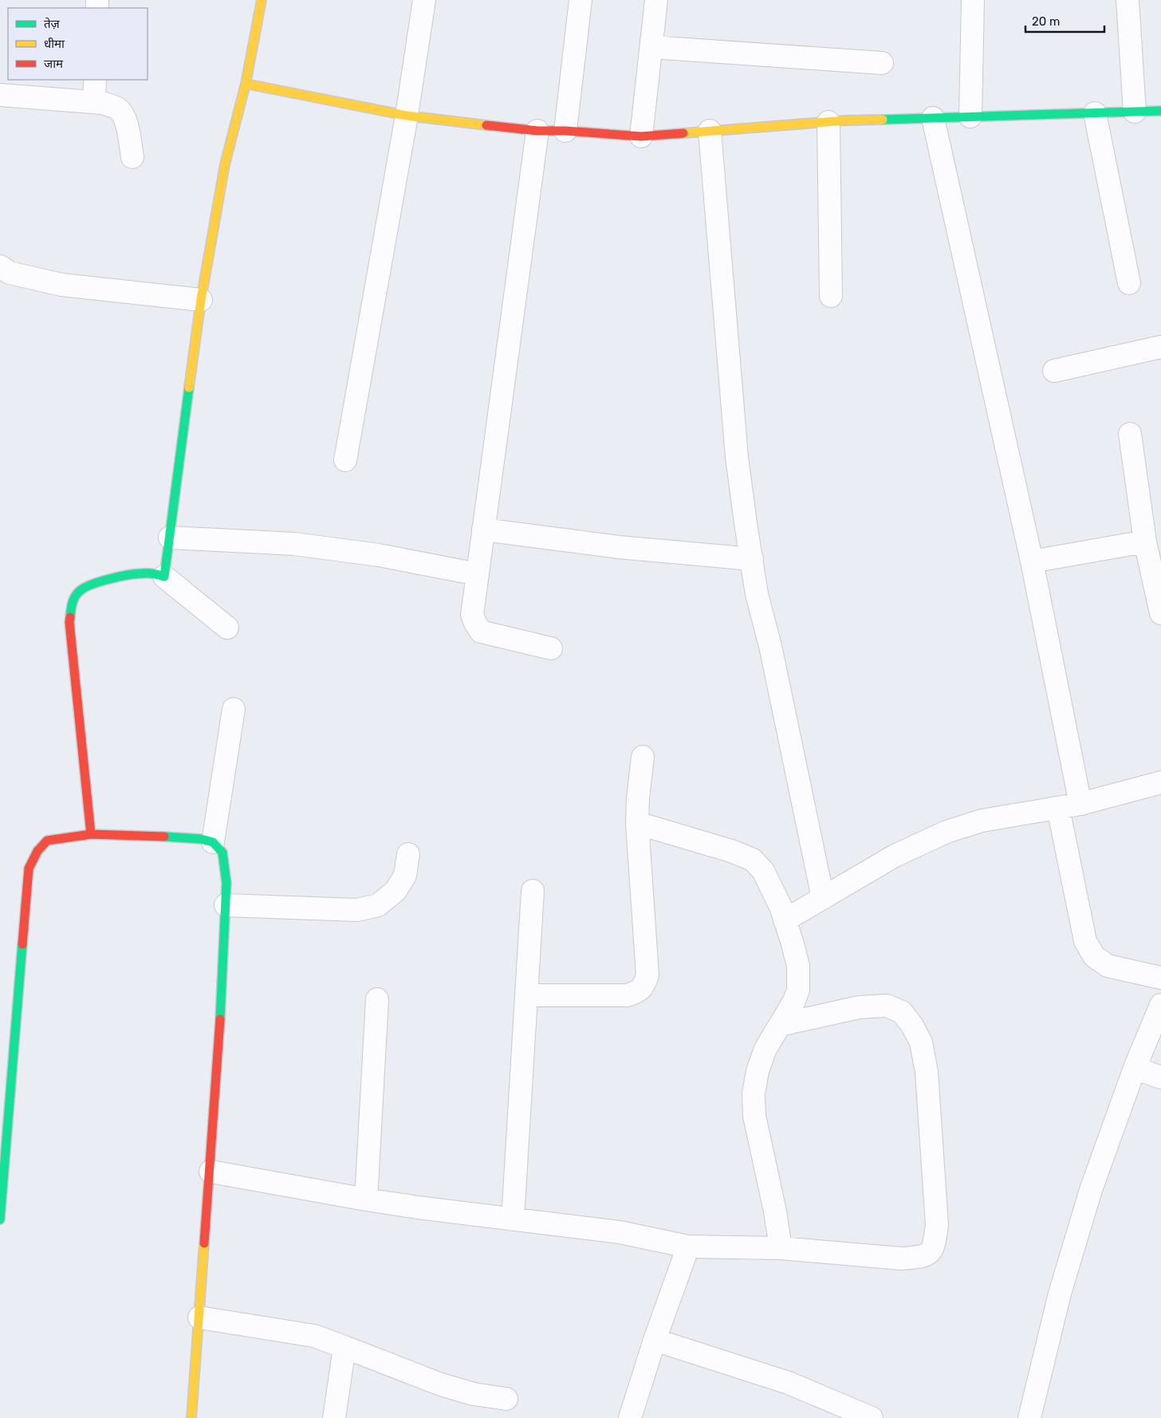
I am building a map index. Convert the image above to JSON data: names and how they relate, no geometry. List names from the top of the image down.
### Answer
{
  "legend": ["तेज़", "धीमा", "जाम"],
  "scale_bar": "20 m"
}
